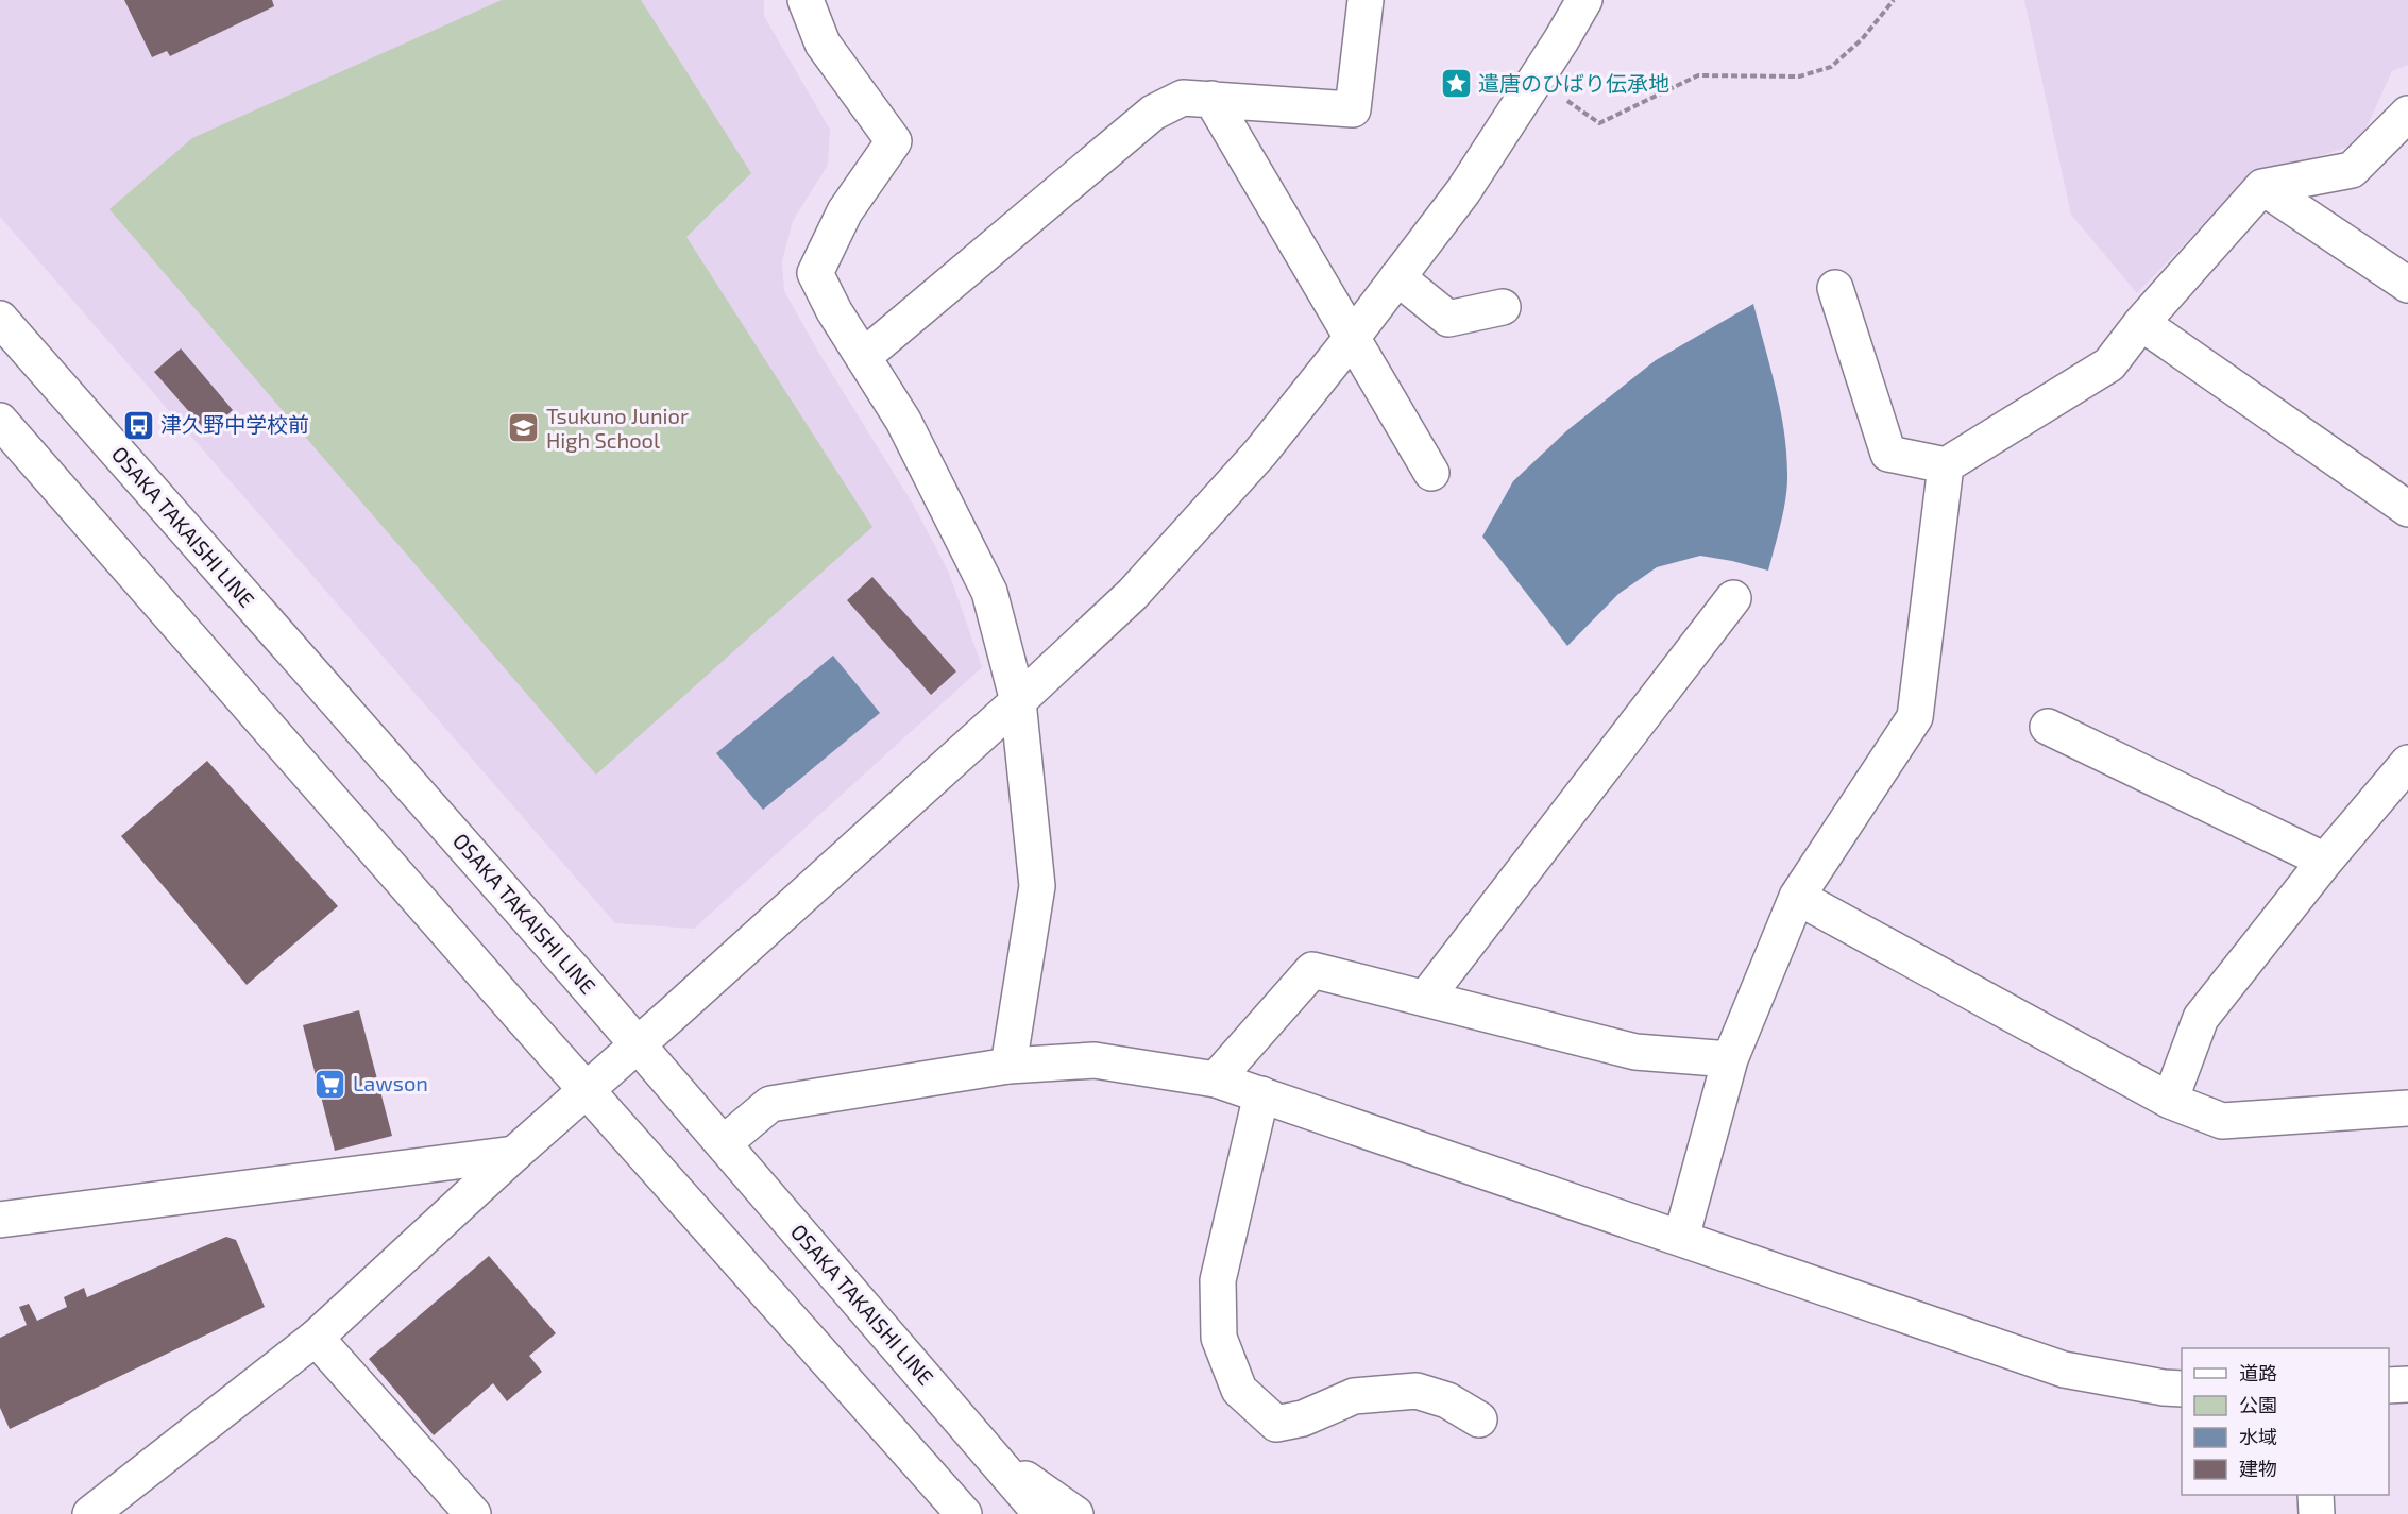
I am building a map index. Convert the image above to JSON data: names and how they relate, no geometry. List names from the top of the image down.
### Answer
{
  "streets": {
    "street": ["OSAKA TAKAISHI LINE"]
  },
  "places": {
    "place": ["遣唐のひばり伝承地"],
    "bus stop": ["津久野中学校前"],
    "school or university": ["Tsukuno Junior High School"],
    "supermarket": ["Lawson"]
  },
  "legend": [
    "道路",
    "公園",
    "水域",
    "建物"
  ]
}
